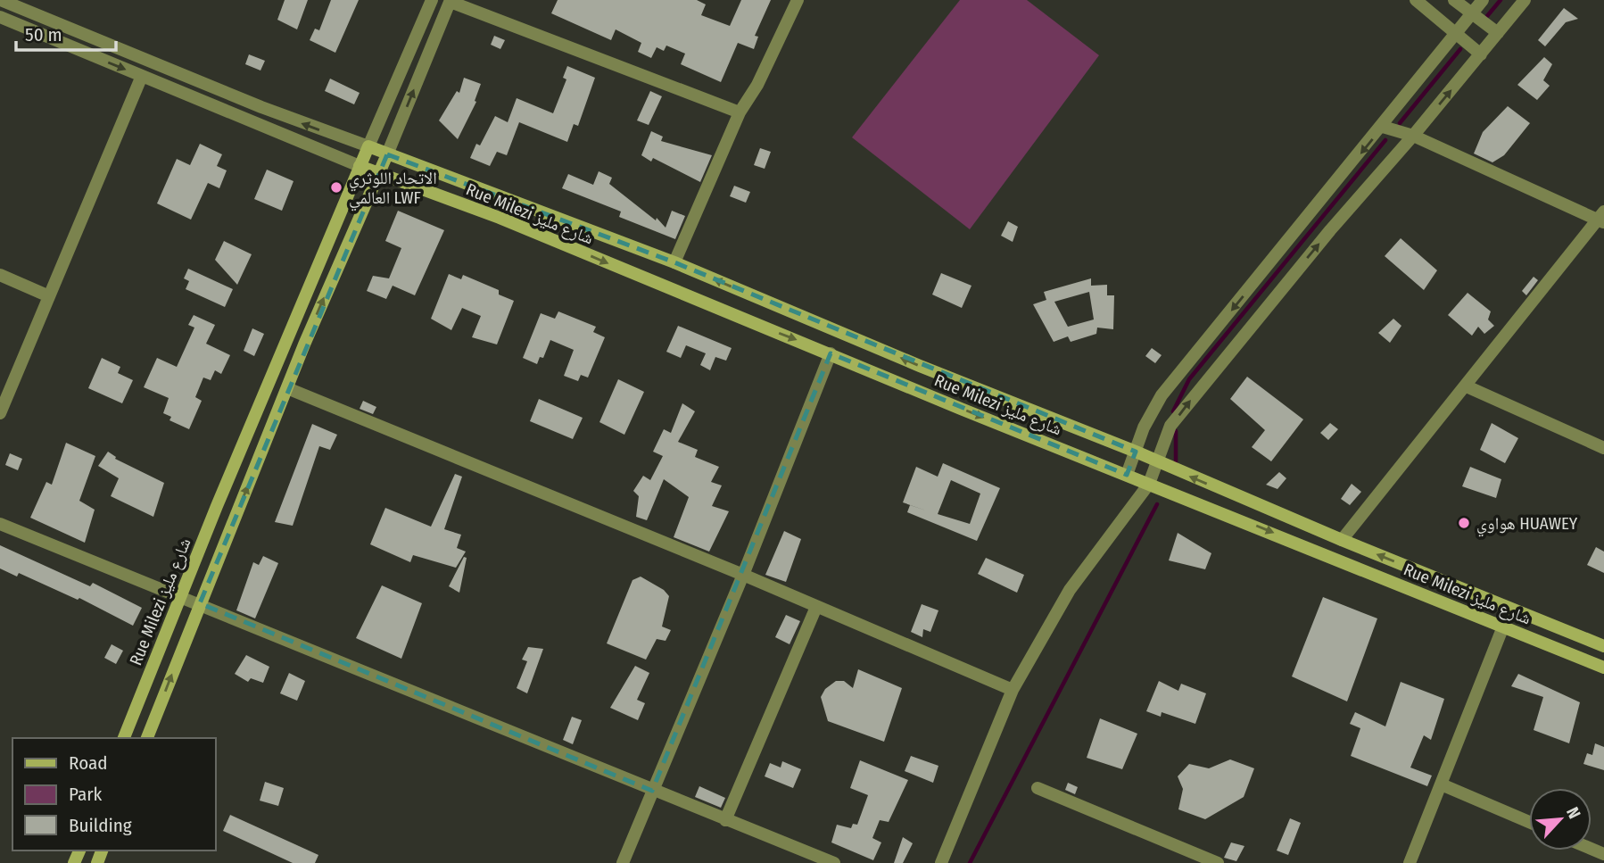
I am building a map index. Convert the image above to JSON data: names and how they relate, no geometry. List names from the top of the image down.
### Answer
{
  "streets": {
    "street": ["Rue Milezi شارع مليز"]
  },
  "places": ["الاتحاد اللوثري العالمي LWF", "هواوي HUAWEY"],
  "legend": ["Road", "Park", "Building"],
  "scale_bar": "50 m",
  "north": "top right"
}
